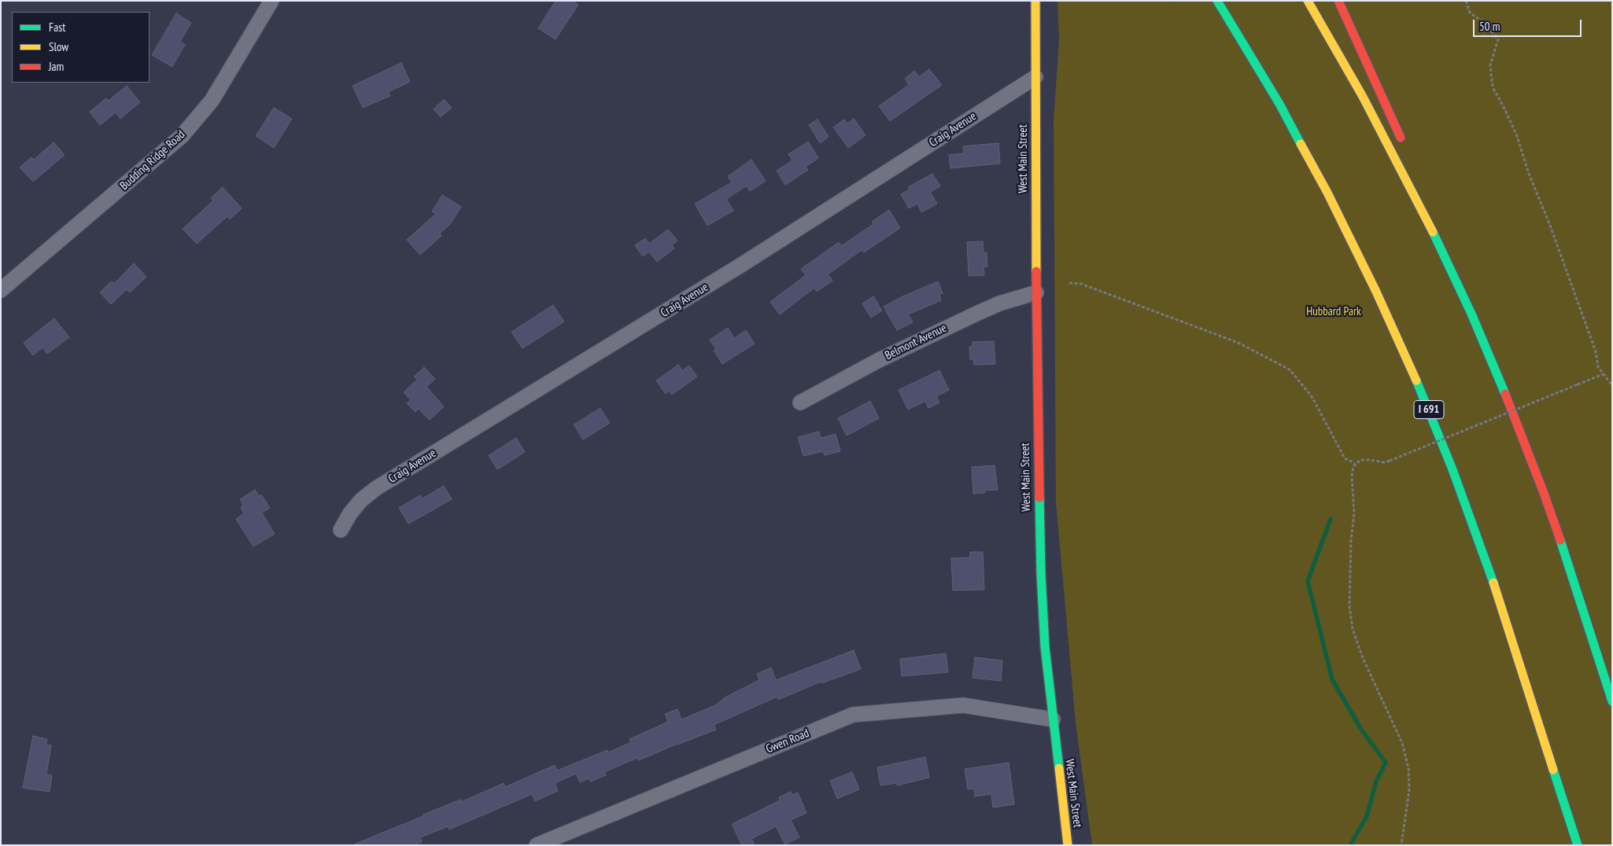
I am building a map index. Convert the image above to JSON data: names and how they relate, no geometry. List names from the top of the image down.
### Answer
{
  "streets": {
    "main road": ["West Main Street", "I 691"],
    "street": [
      "Craig Avenue",
      "Budding Ridge Road",
      "Belmont Avenue",
      "Gwen Road"
    ]
  },
  "crossings": [
    ["Craig Avenue", "West Main Street"],
    ["West Main Street", "Belmont Avenue"],
    ["West Main Street", "Gwen Road"]
  ],
  "parks": ["Hubbard Park"],
  "legend": ["Fast", "Slow", "Jam"],
  "scale_bar": "50 m"
}
